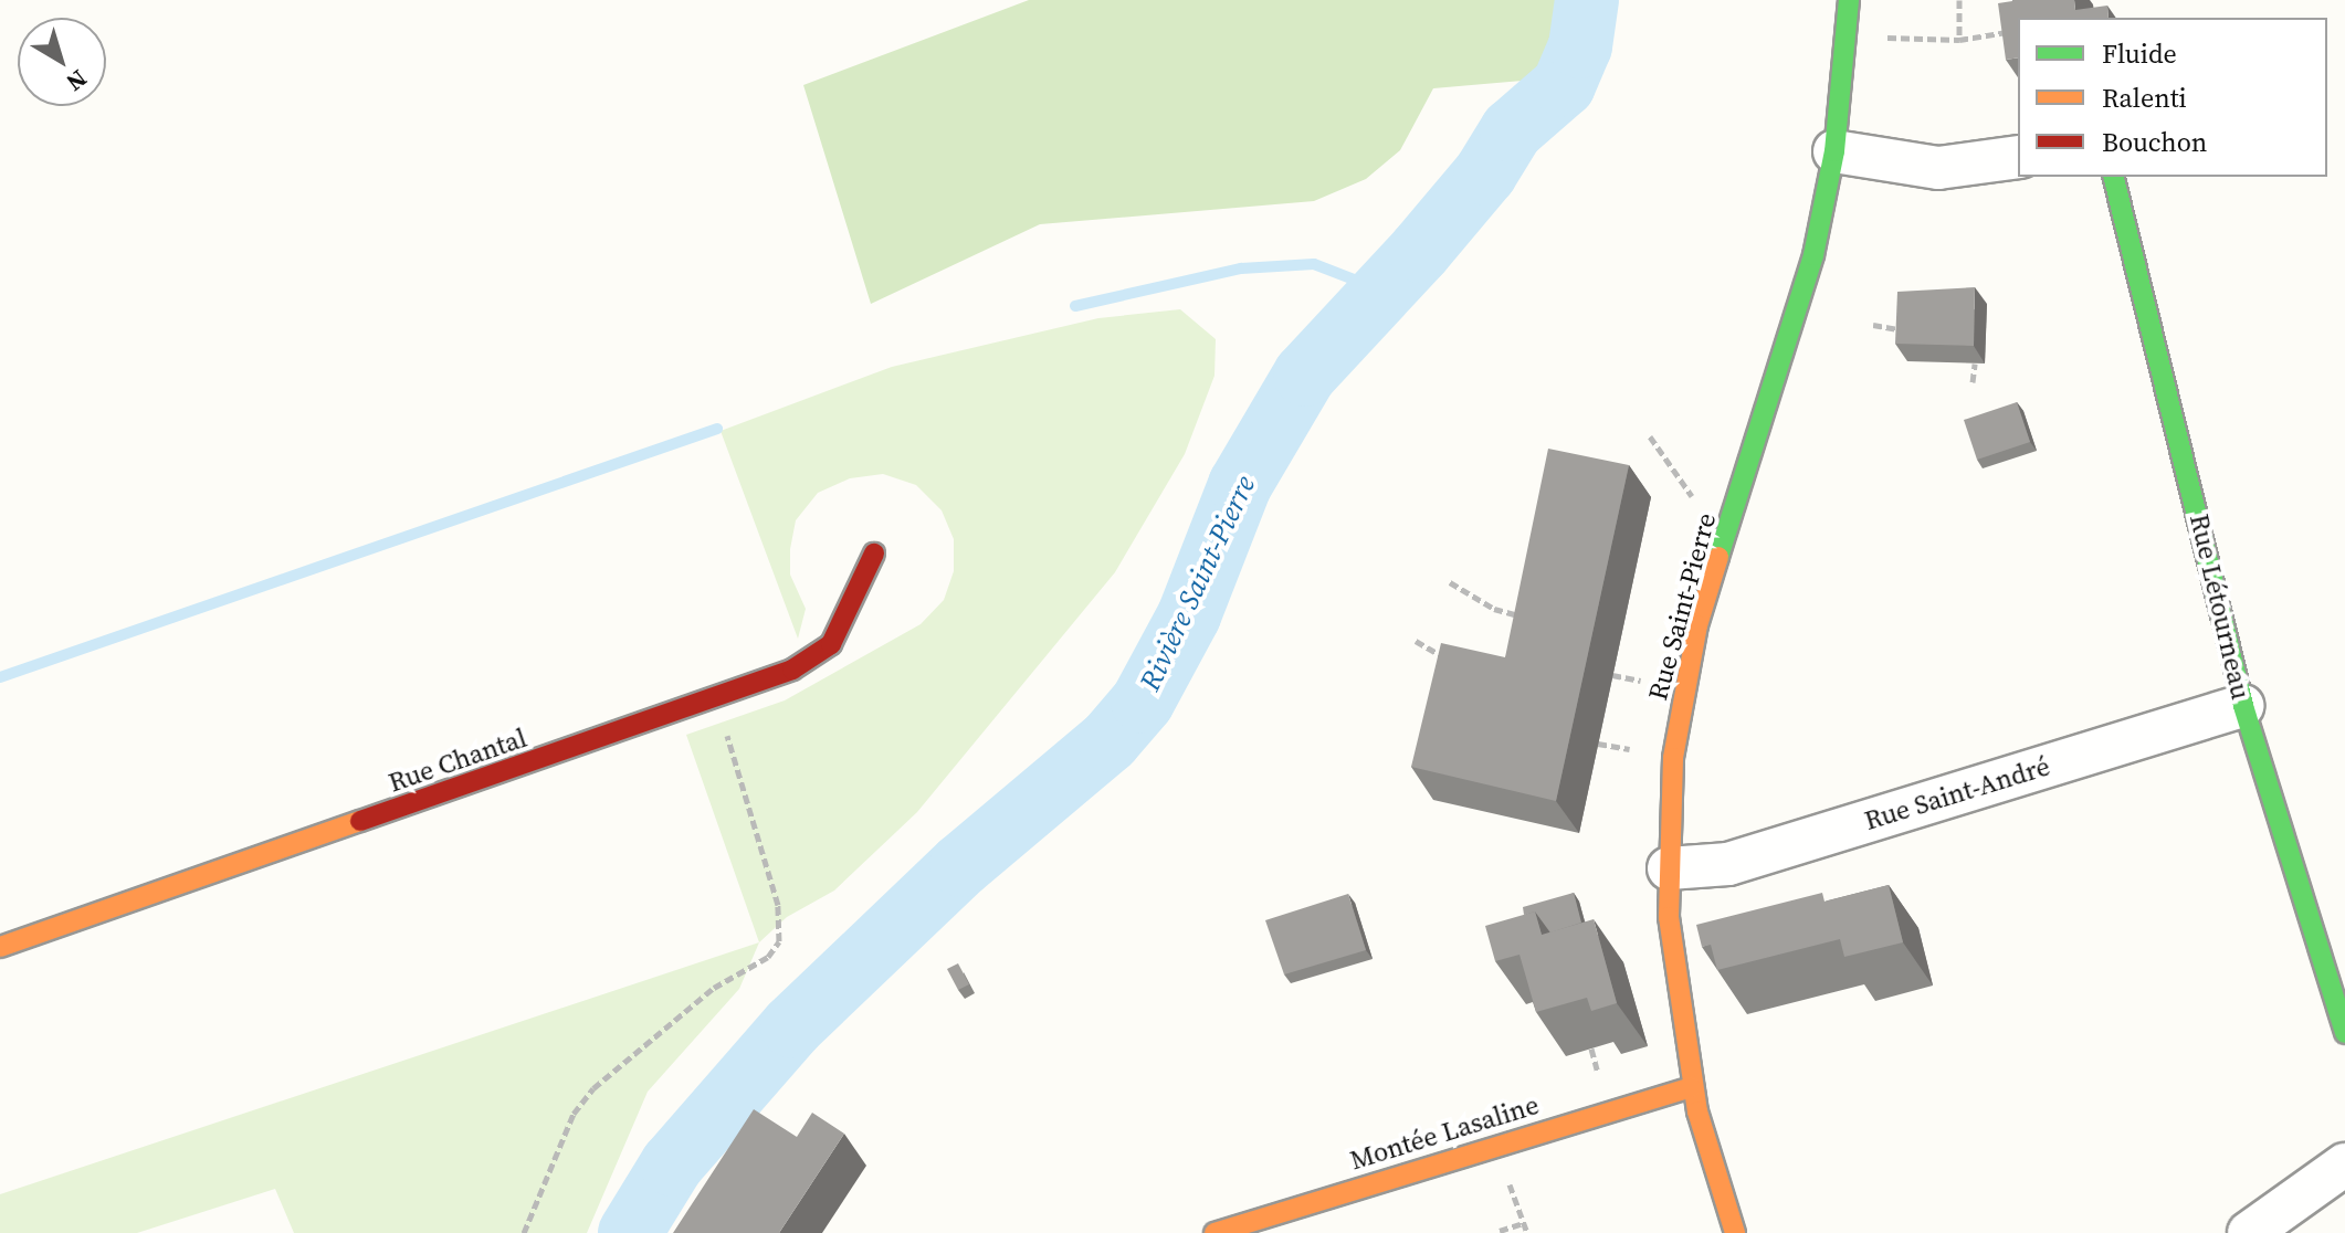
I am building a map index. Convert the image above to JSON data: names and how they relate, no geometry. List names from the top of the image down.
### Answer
{
  "streets": {
    "street": [
      "Rue Saint-Pierre",
      "Rue Létourneau",
      "Rue Chantal",
      "Rue Saint-André",
      "Montée Lasaline"
    ]
  },
  "crossings": [
    ["Rue Saint-Pierre", "Rue Saint-André"],
    ["Rue Saint-Pierre", "Montée Lasaline"],
    ["Rue Létourneau", "Rue Saint-André"]
  ],
  "water": ["Rivière Saint-Pierre"],
  "legend": ["Fluide", "Ralenti", "Bouchon"],
  "north": "bottom right"
}
